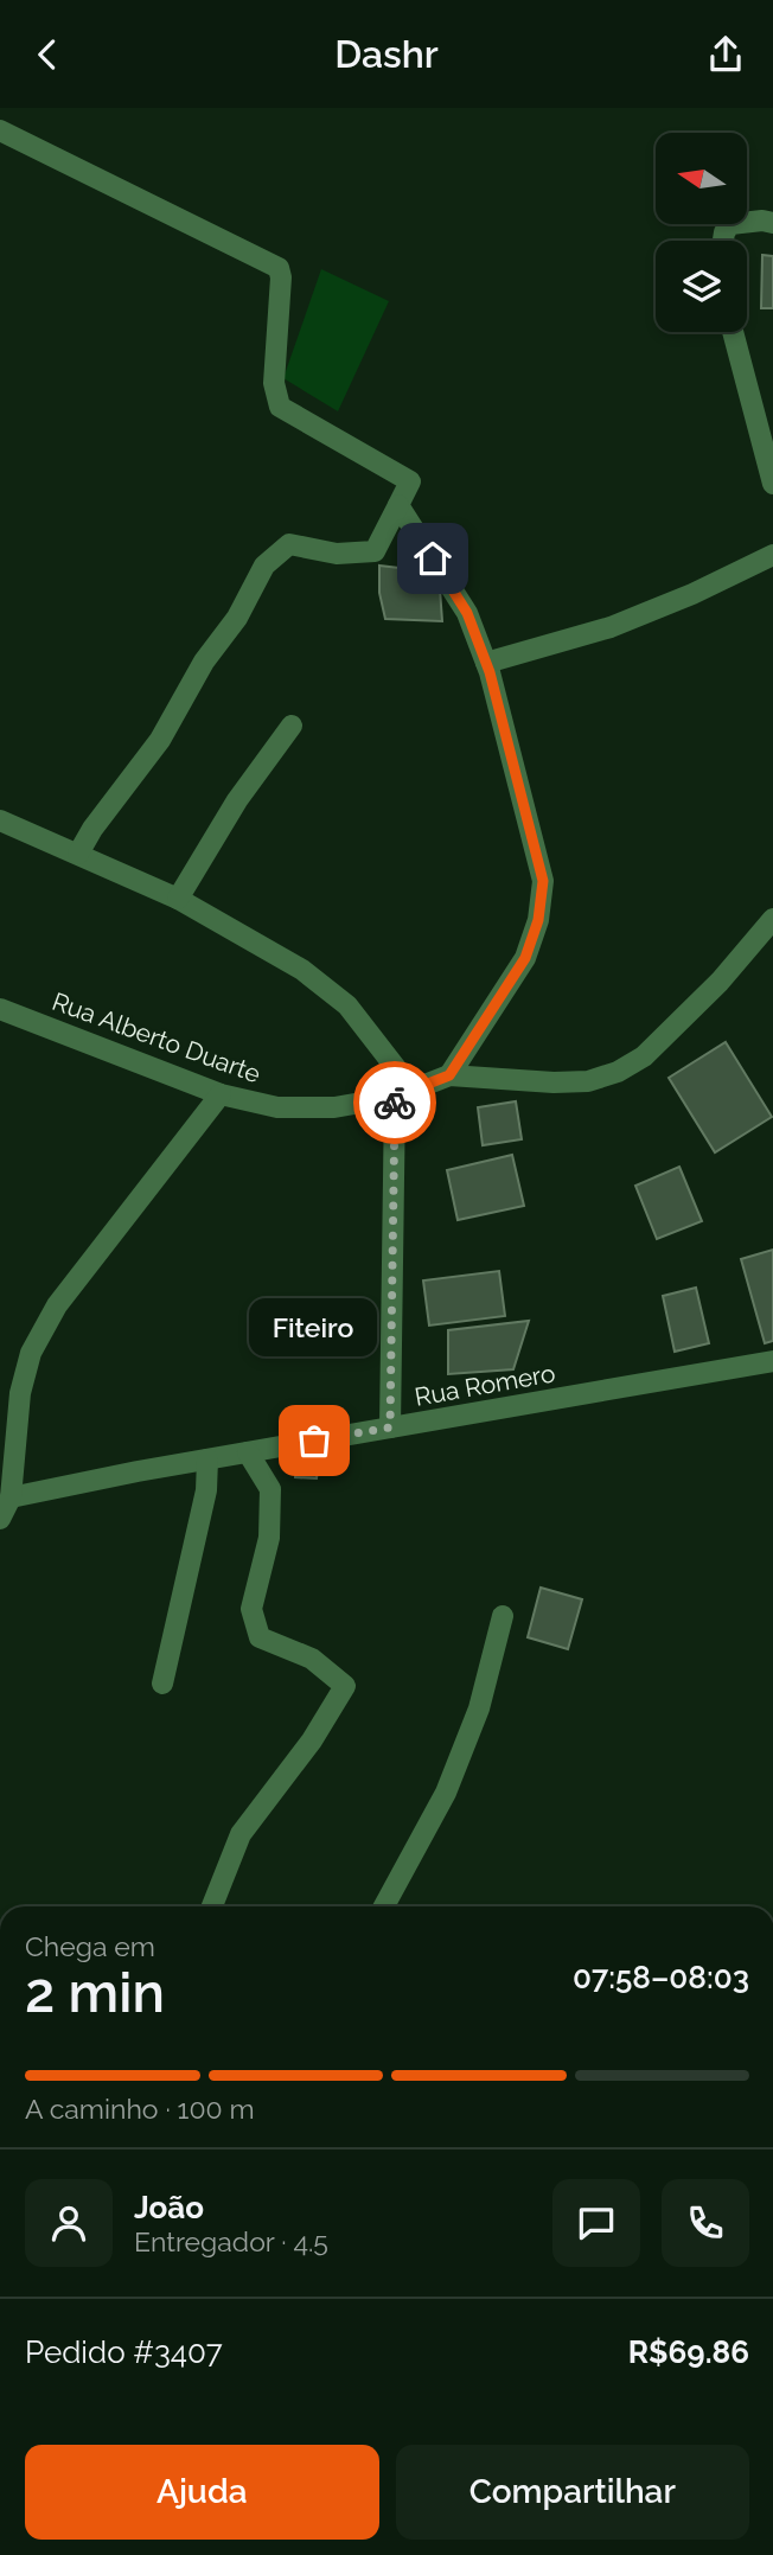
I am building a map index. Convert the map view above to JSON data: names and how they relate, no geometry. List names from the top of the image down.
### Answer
{
  "streets": {
    "street": ["Rua Alberto Duarte", "Rua Romero"]
  },
  "places": ["Fiteiro"],
  "north": "left",
  "page": {
    "header": "Dashr",
    "bubble": "Fiteiro",
    "heading": ["2 min", "Chega em", "07:58–08:03"],
    "panel": [
      "João",
      "Entregador · 4.5",
      "Pedido #3407",
      "R$69.86"
    ],
    "bar": "A caminho · 100 m",
    "buttons": ["Ajuda", "Compartilhar"]
  }
}
